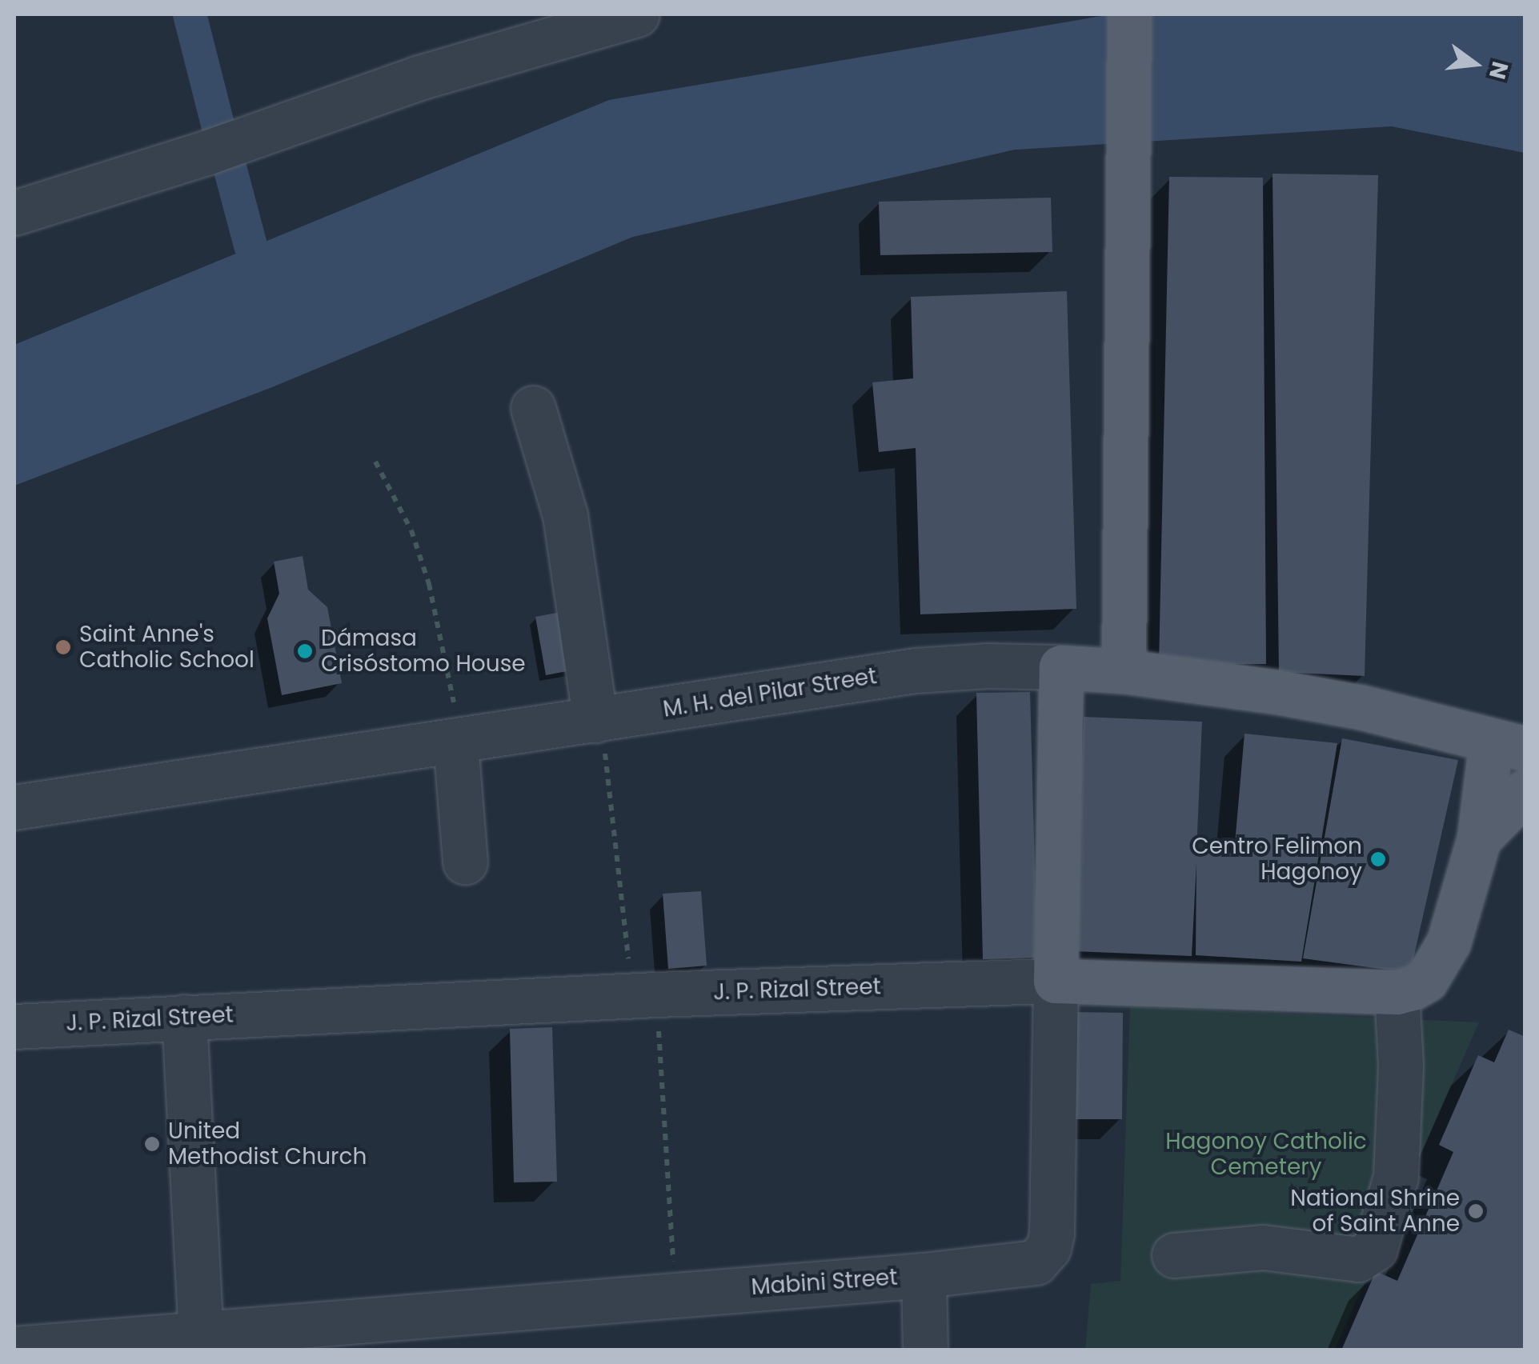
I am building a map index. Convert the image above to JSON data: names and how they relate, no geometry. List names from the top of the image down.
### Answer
{
  "streets": {
    "main road": ["M. H. del Pilar Street", "J. P. Rizal Street", "Mabini Street"]
  },
  "crossings": [
    ["M. H. del Pilar Street", "J. P. Rizal Street"],
    ["M. H. del Pilar Street", "Mabini Street"],
    ["J. P. Rizal Street", "Mabini Street"]
  ],
  "parks": ["Hagonoy Catholic Cemetery"],
  "places": [
    "Saint Anne's Catholic School",
    "Dámasa Crisóstomo House",
    "Centro Felimon Hagonoy",
    "United Methodist Church",
    "National Shrine of Saint Anne"
  ],
  "north": "right"
}
